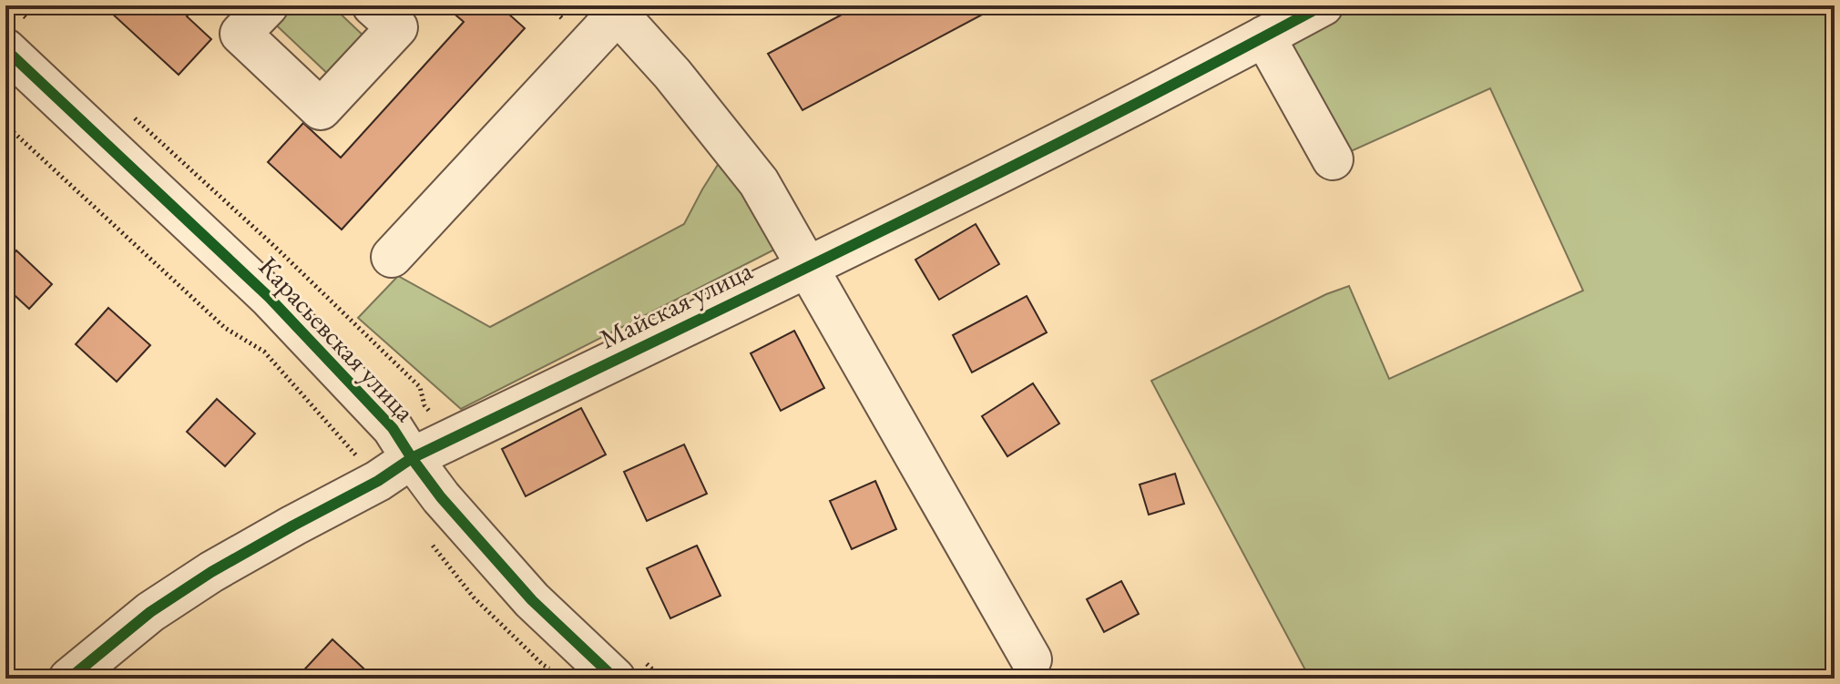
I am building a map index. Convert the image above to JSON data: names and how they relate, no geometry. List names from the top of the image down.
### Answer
{
  "streets": {
    "street": ["Майская улица", "Карасьевская улица"]
  },
  "crossings": [
    ["Майская улица", "Карасьевская улица"]
  ]
}
